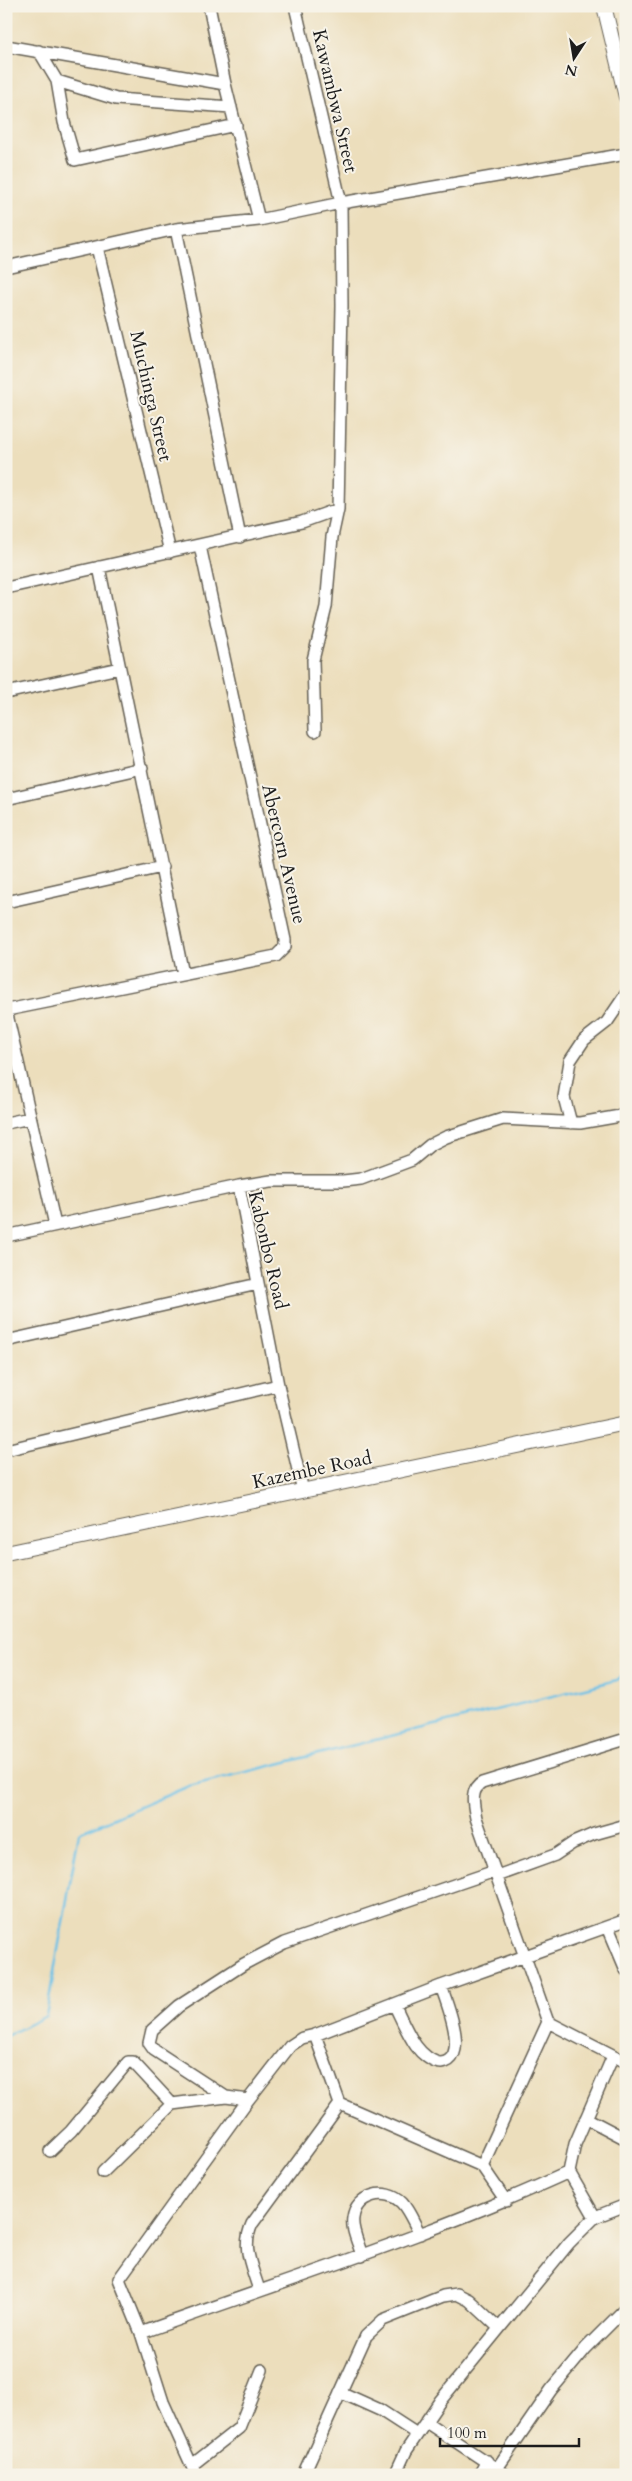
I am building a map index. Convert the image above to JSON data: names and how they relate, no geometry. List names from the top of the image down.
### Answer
{
  "streets": {
    "main road": ["Kazembe Road"],
    "street": [
      "Kawambwa Street",
      "Muchinga Street",
      "Abercorn Avenue",
      "Kabonbo Road"
    ]
  },
  "crossings": [
    ["Kabonbo Road", "Kazembe Road"]
  ],
  "scale_bar": "100 m",
  "north": "bottom"
}
